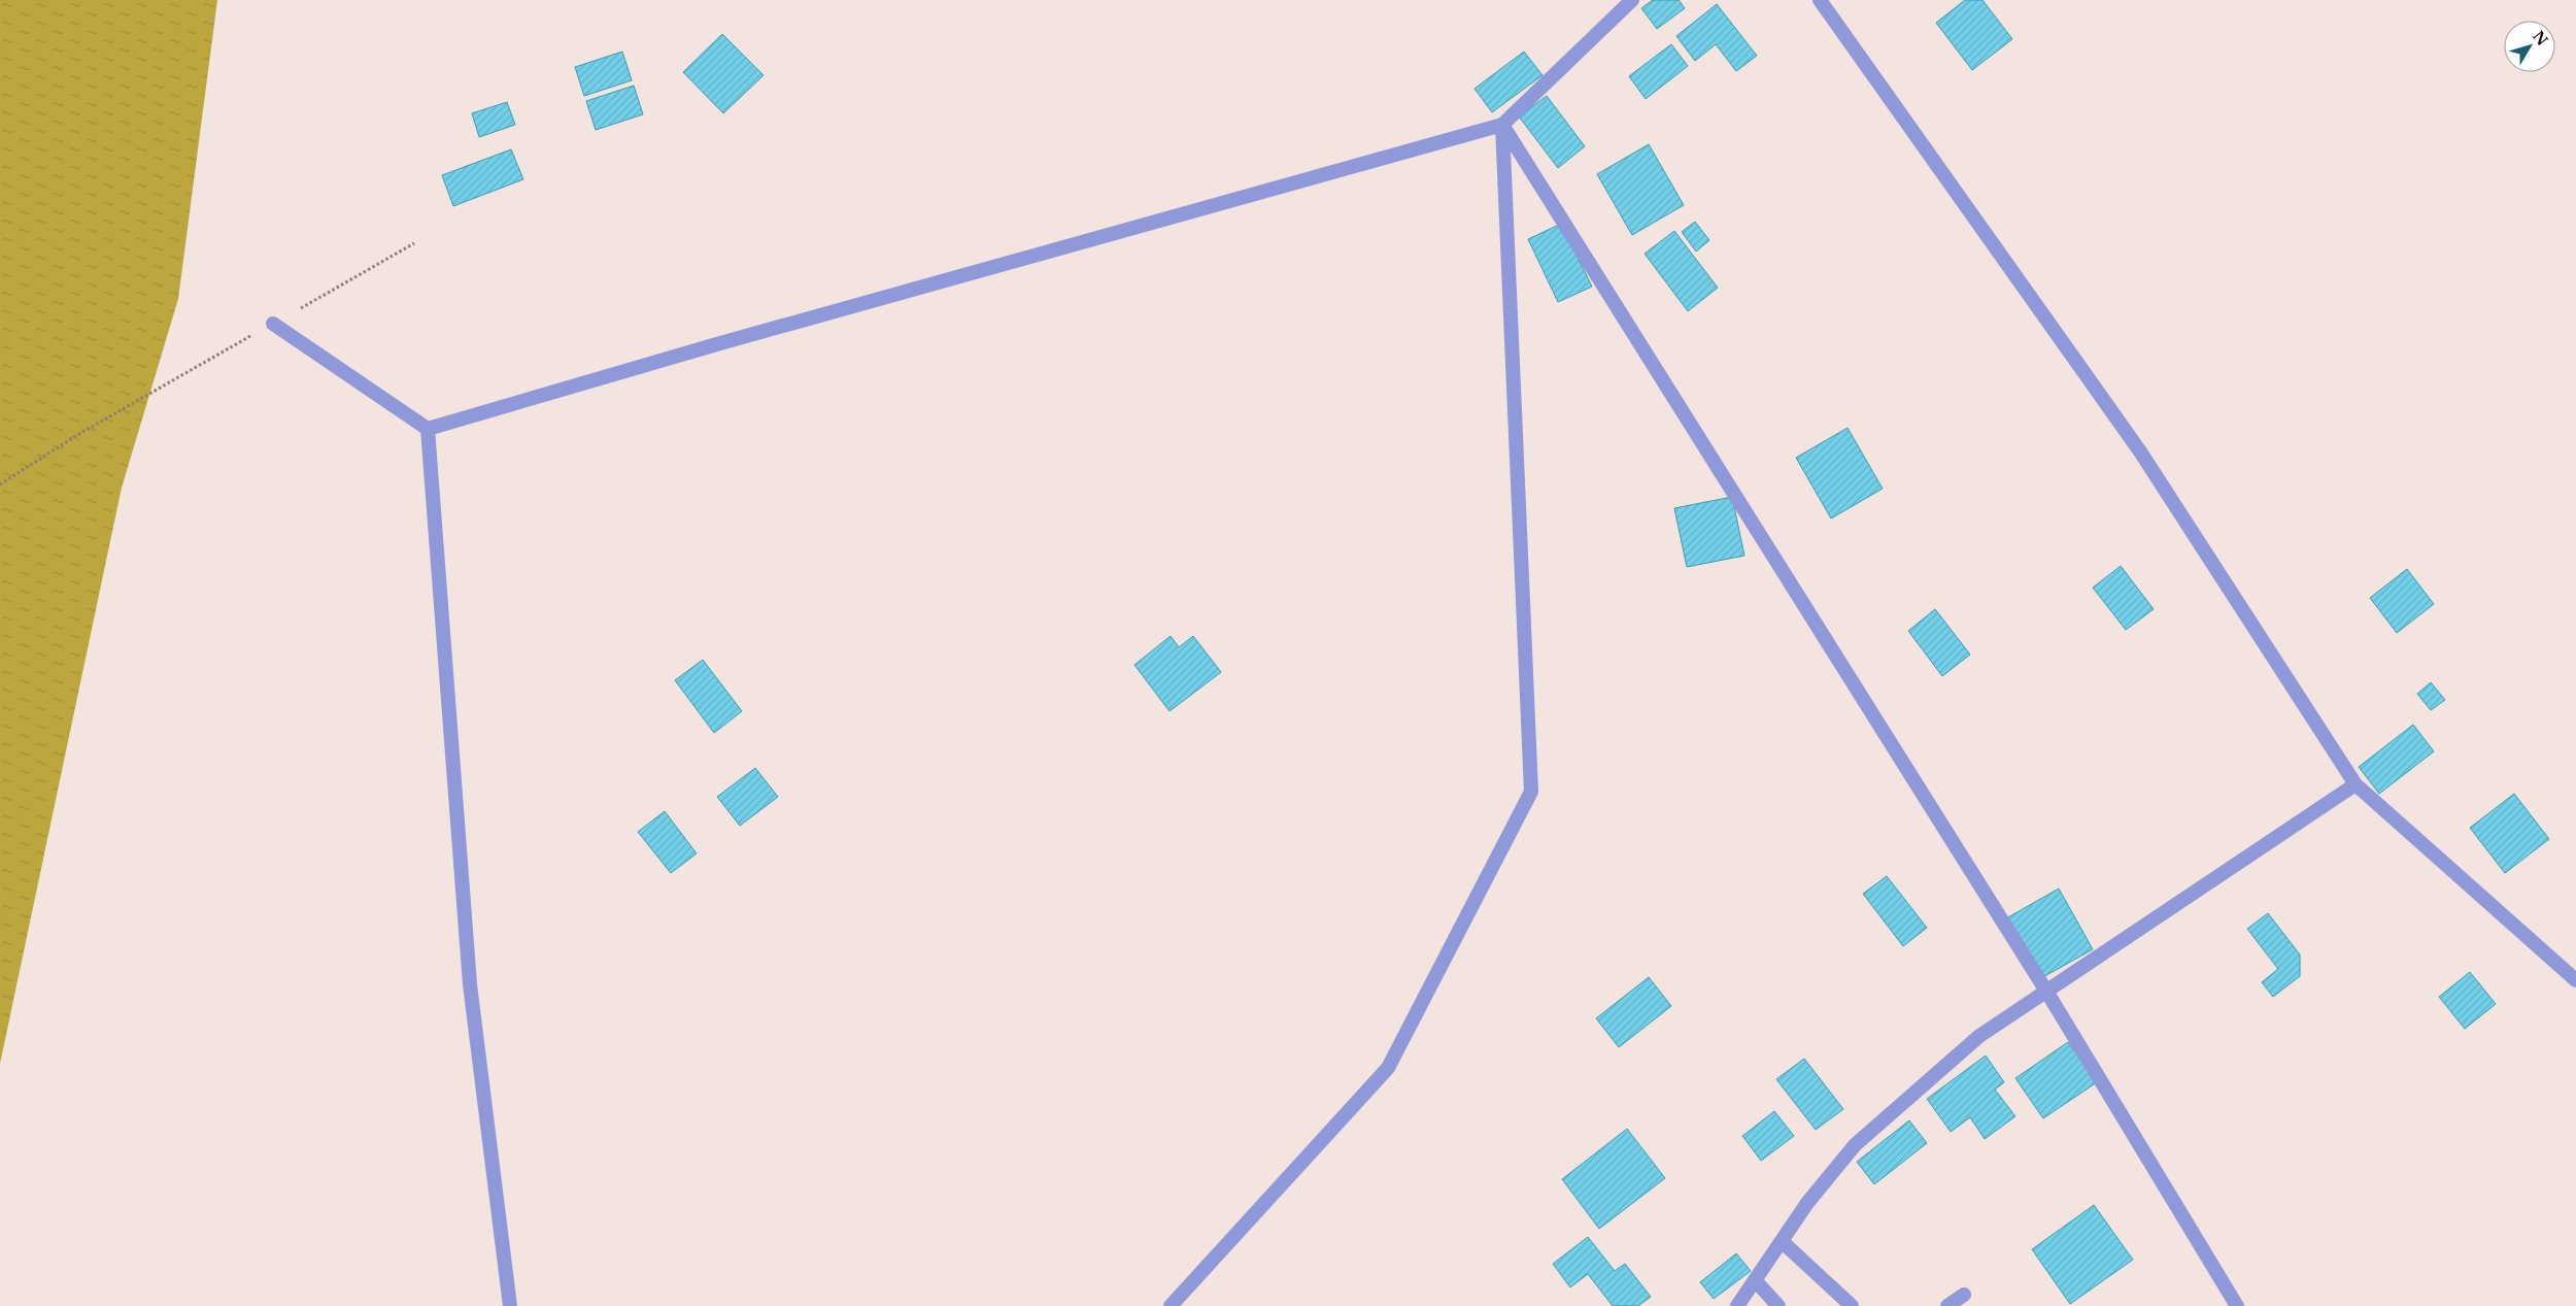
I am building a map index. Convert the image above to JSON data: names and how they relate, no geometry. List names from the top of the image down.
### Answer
{
  "north": "top right"
}
